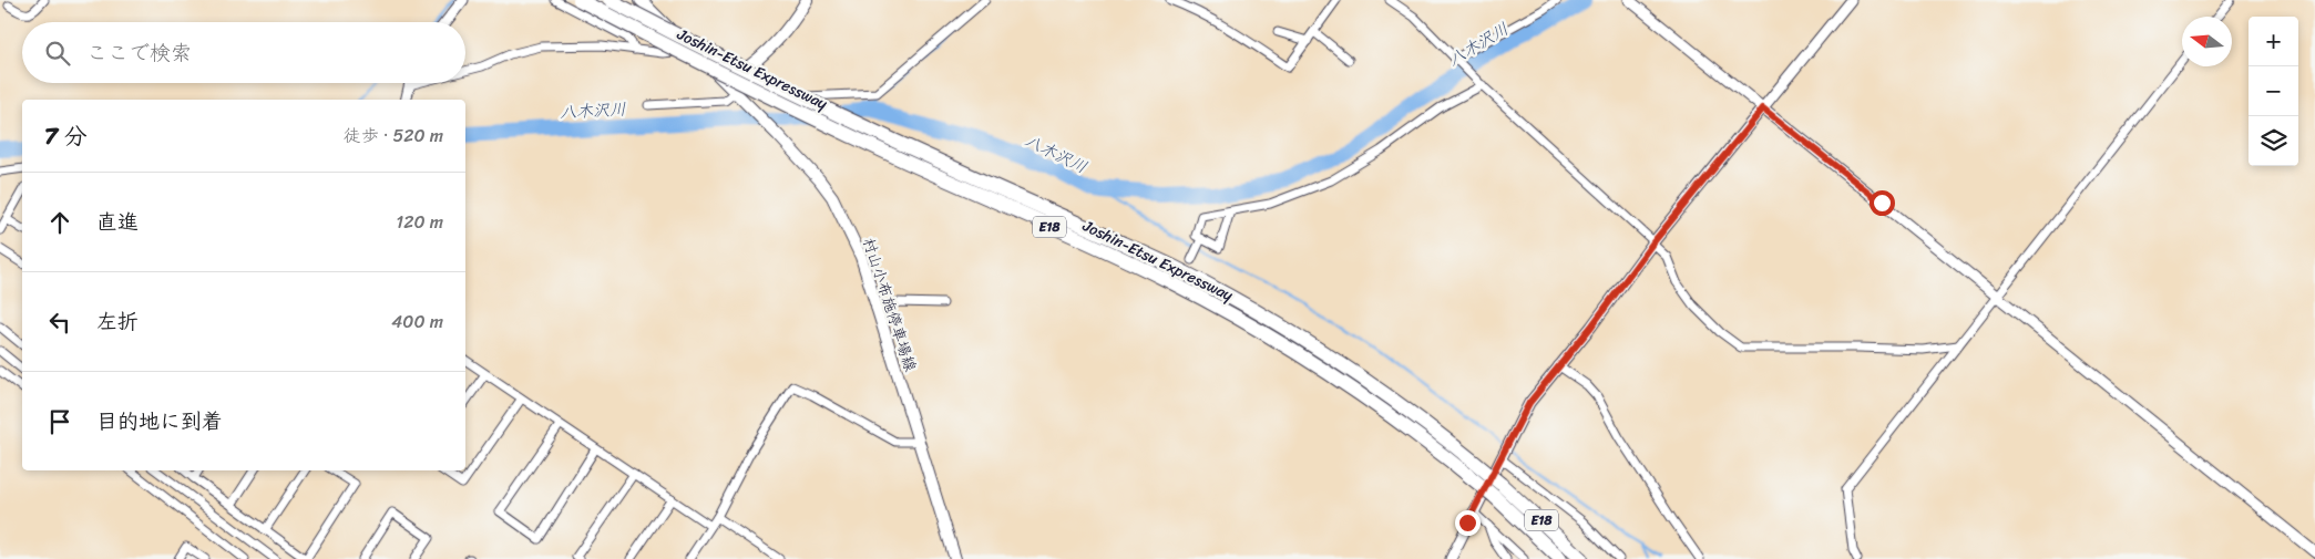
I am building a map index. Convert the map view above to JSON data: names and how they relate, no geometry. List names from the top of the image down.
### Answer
{
  "streets": {
    "highway": ["Joshin-Etsu Expressway", "E18"],
    "main road": ["村山小布施停車場線"]
  },
  "water": ["八木沢川"],
  "north": "left",
  "page": {
    "map_buttons": ["+", "−"],
    "search": "ここで検索",
    "heading": ["7 分", "徒歩 · 520 m"],
    "list": [
      ["直進", "120 m"],
      ["左折", "400 m"],
      "目的地に到着"
    ]
  }
}
